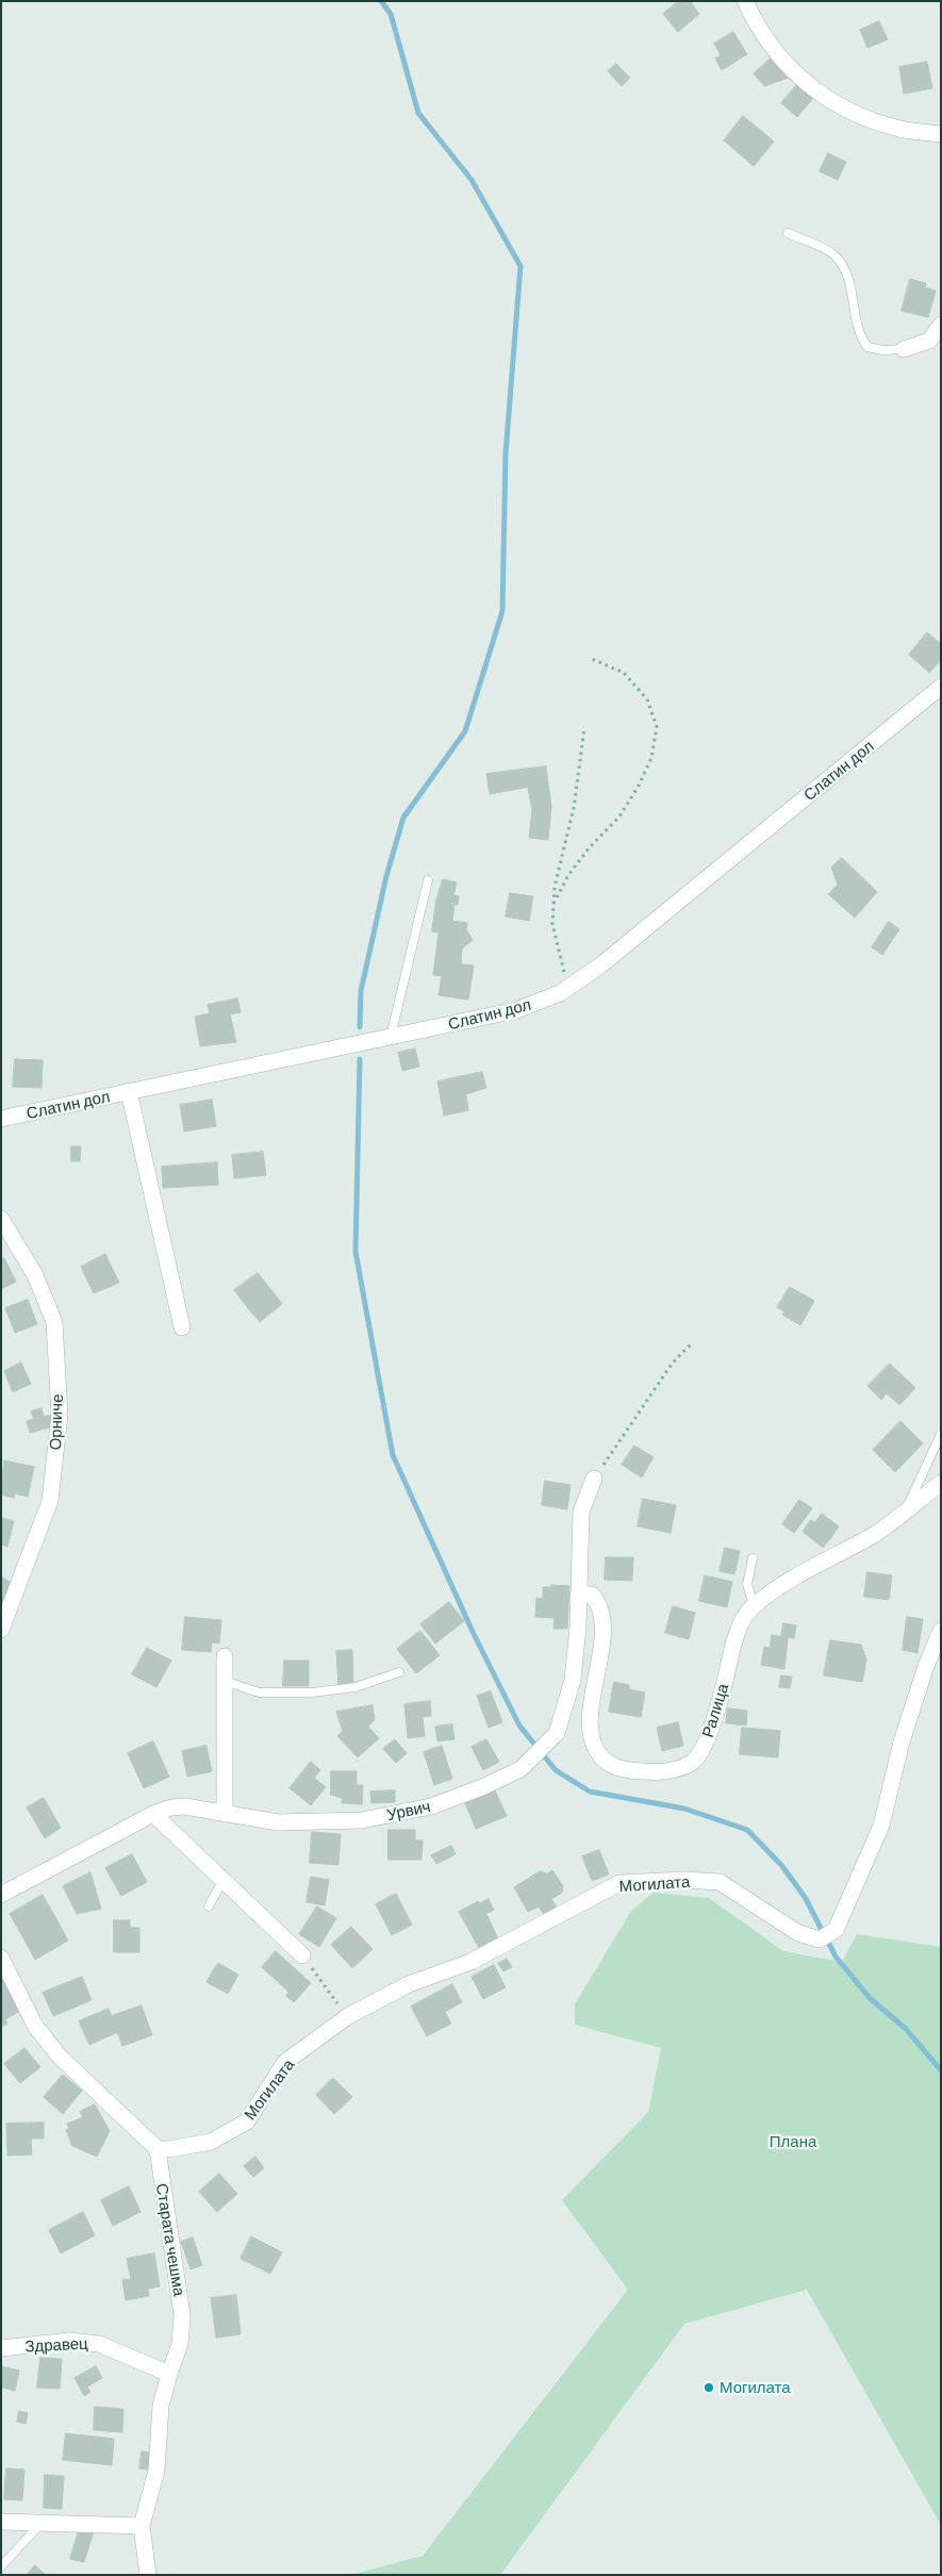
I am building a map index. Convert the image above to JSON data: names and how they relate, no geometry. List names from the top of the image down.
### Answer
{
  "streets": {
    "street": [
      "Слатин дол",
      "Орниче",
      "Ралица",
      "Урвич",
      "Могилата",
      "Старата чешма",
      "Здравец"
    ]
  },
  "crossings": [
    ["Ралица", "Урвич"],
    ["Могилата", "Старата чешма"],
    ["Старата чешма", "Здравец"]
  ],
  "parks": ["Плана"],
  "places": ["Могилата"]
}
